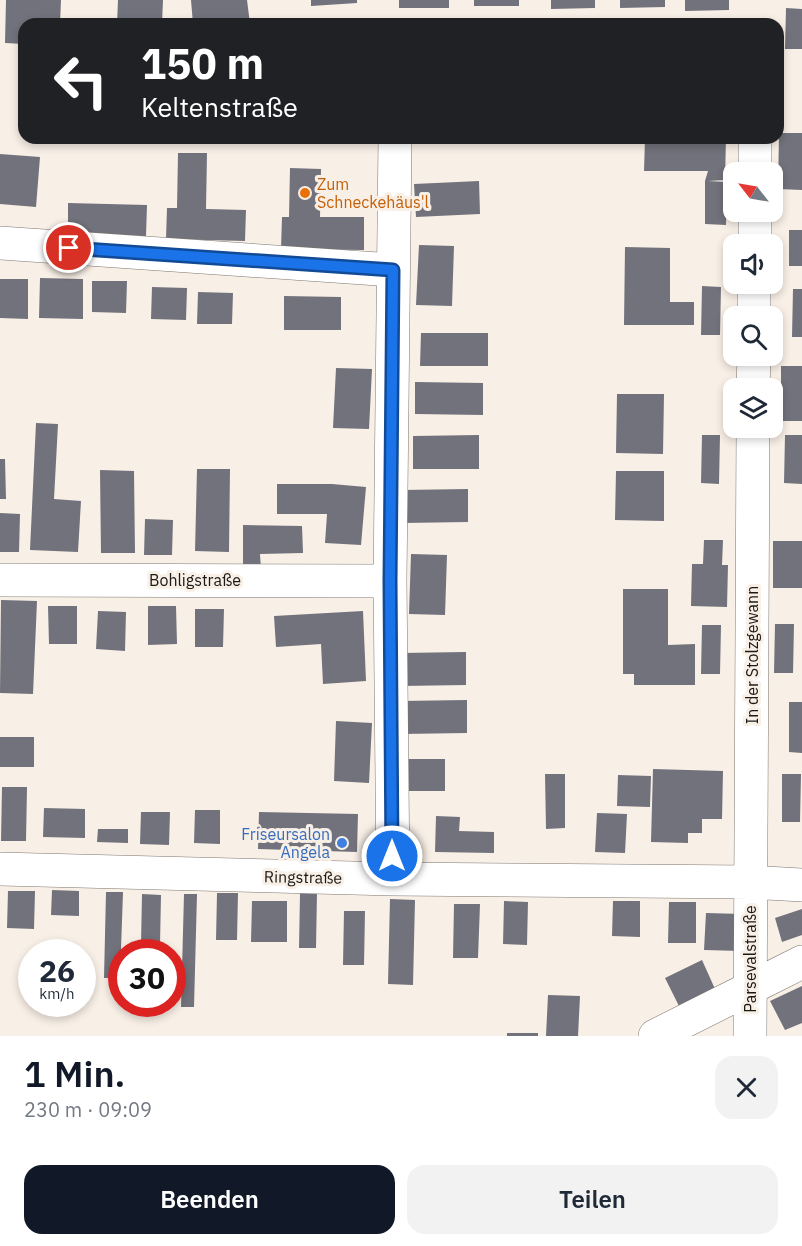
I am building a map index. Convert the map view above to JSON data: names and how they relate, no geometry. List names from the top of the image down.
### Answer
{
  "streets": {
    "street": [
      "Bohligstraße",
      "In der Stolzgewann",
      "Ringstraße",
      "Parsevalstraße"
    ]
  },
  "crossings": [
    ["In der Stolzgewann", "Ringstraße"],
    ["In der Stolzgewann", "Parsevalstraße"],
    ["Ringstraße", "Parsevalstraße"]
  ],
  "places": ["Zum Schneckehäus'l", "Friseursalon Angela"],
  "north": "top left",
  "page": {
    "turn": ["150 m", "Keltenstraße"],
    "speed": "26 km/h",
    "limit": "30",
    "heading": ["1 Min.", "230 m · 09:09"],
    "buttons": ["Beenden", "Teilen"]
  }
}
